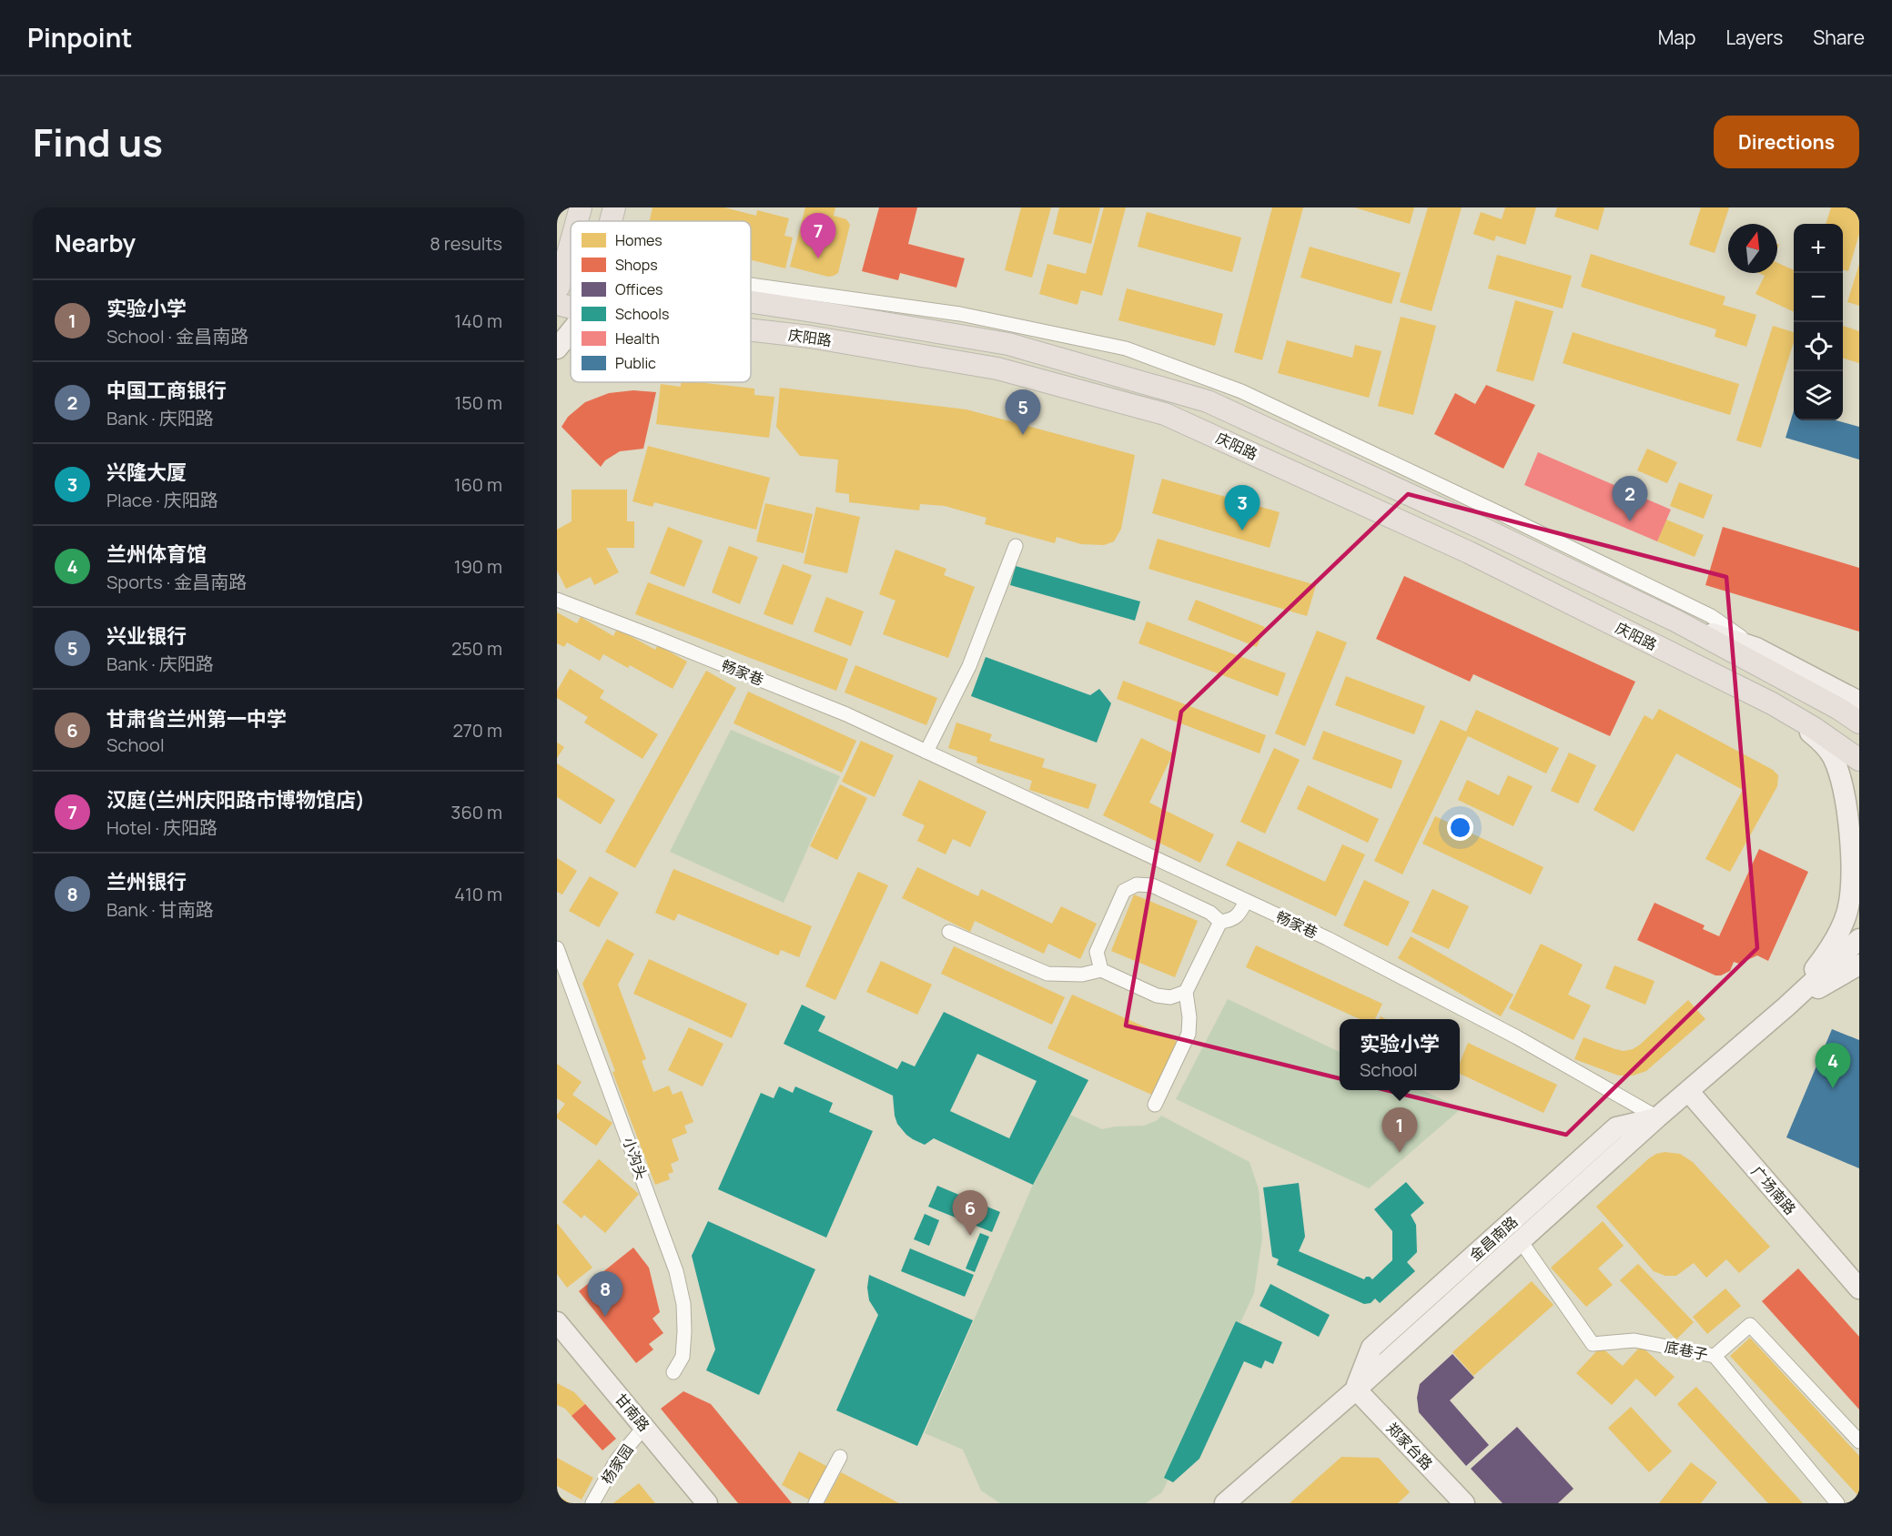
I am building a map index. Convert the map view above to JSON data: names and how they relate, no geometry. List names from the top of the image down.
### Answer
{
  "streets": {
    "main road": ["庆阳路"],
    "street": [
      "畅家巷",
      "小沟头",
      "广场南路",
      "金昌南路",
      "底巷子",
      "甘南路",
      "郑家台路",
      "杨家园"
    ]
  },
  "crossings": [
    ["畅家巷", "金昌南路"],
    ["广场南路", "金昌南路"],
    ["金昌南路", "底巷子"],
    ["金昌南路", "郑家台路"],
    ["甘南路", "杨家园"]
  ],
  "legend": [
    "Homes",
    "Shops",
    "Offices",
    "Schools",
    "Health",
    "Public"
  ],
  "north": "top",
  "page": {
    "header": "Pinpoint",
    "nav": ["Map", "Layers", "Share"],
    "title": "Find us",
    "buttons": "Directions",
    "heading": ["Nearby", "8 results"],
    "pins": [
      "7",
      "5",
      "2",
      "3",
      "4",
      "1",
      "6",
      "8"
    ],
    "map_buttons": ["+", "−"],
    "list": [
      {
        "mark": "1",
        "name": "实验小学",
        "note": "School · 金昌南路",
        "value": "140 m"
      },
      {
        "mark": "2",
        "name": "中国工商银行",
        "note": "Bank · 庆阳路",
        "value": "150 m"
      },
      {
        "mark": "3",
        "name": "兴隆大厦",
        "note": "Place · 庆阳路",
        "value": "160 m"
      },
      {
        "mark": "4",
        "name": "兰州体育馆",
        "note": "Sports · 金昌南路",
        "value": "190 m"
      },
      {
        "mark": "5",
        "name": "兴业银行",
        "note": "Bank · 庆阳路",
        "value": "250 m"
      },
      {
        "mark": "6",
        "name": "甘肃省兰州第一中学",
        "note": "School",
        "value": "270 m"
      },
      {
        "mark": "7",
        "name": "汉庭(兰州庆阳路市博物馆店)",
        "note": "Hotel · 庆阳路",
        "value": "360 m"
      },
      {
        "mark": "8",
        "name": "兰州银行",
        "note": "Bank · 甘南路",
        "value": "410 m"
      }
    ],
    "popup": ["实验小学", "School"]
  }
}
